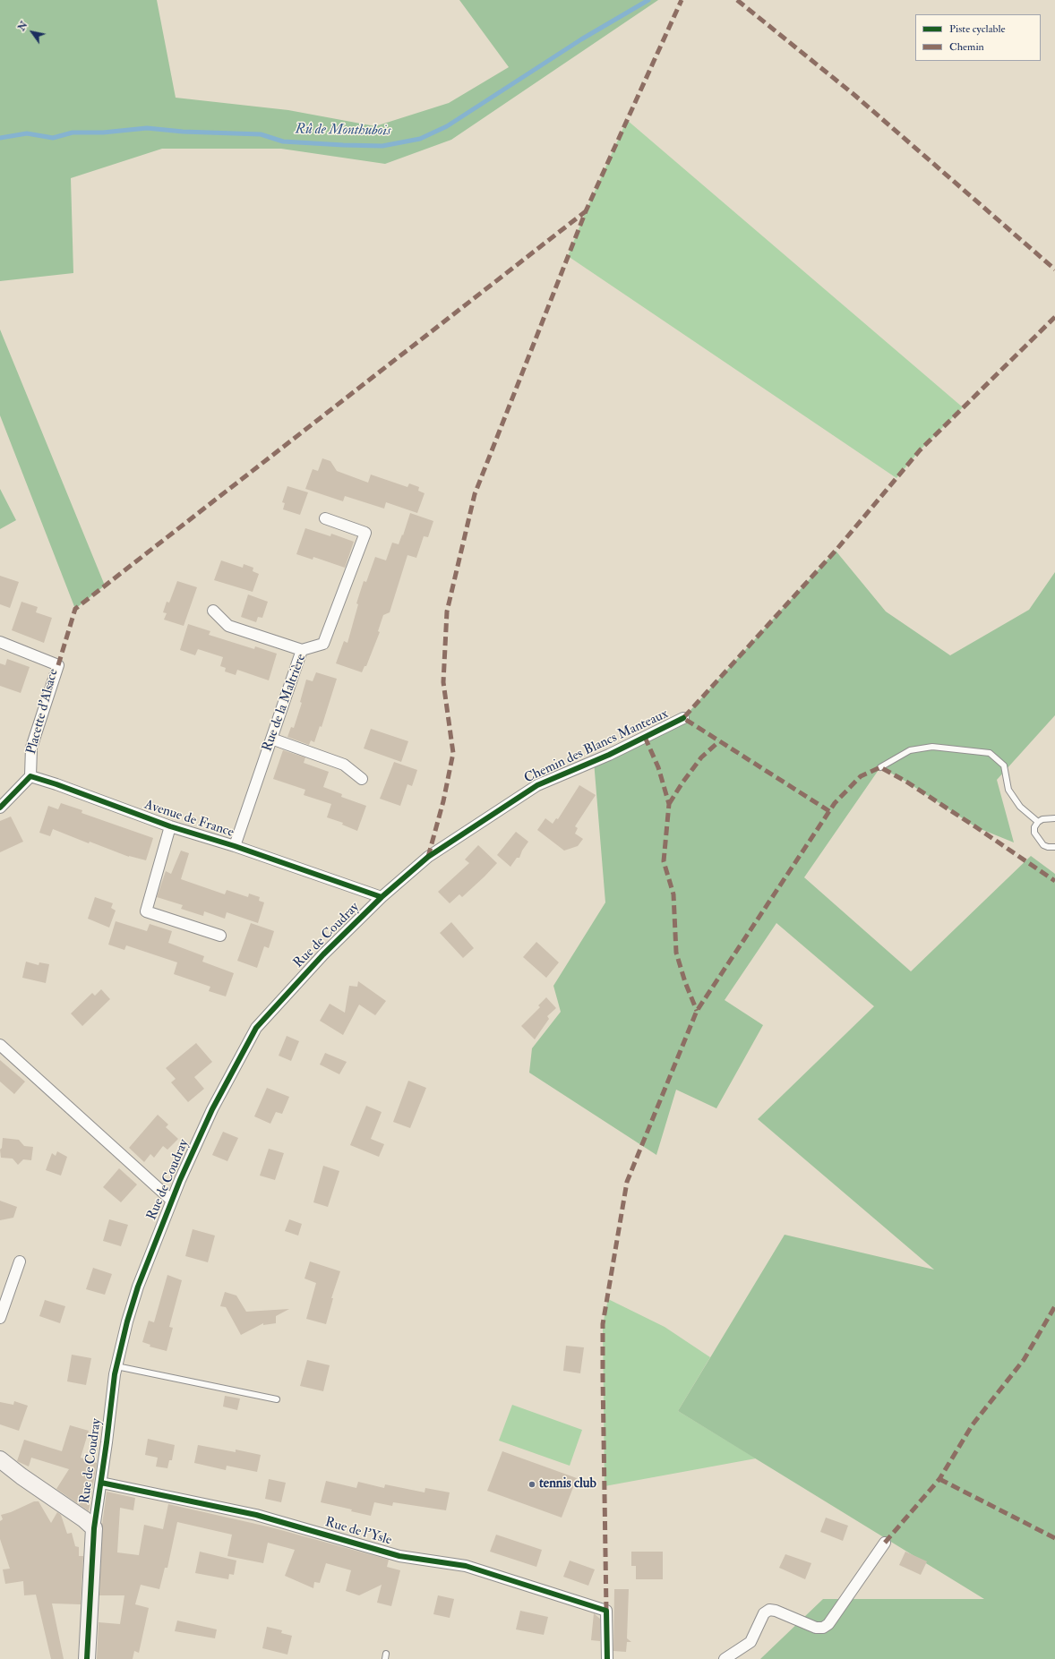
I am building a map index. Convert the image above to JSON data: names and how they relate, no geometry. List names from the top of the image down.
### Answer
{
  "streets": {
    "street": [
      "Rue de la Maltrière",
      "Placette d'Alsace",
      "Chemin des Blancs Manteaux",
      "Avenue de France",
      "Rue de Coudray",
      "Rue de l'Ysle"
    ]
  },
  "crossings": [
    ["Rue de la Maltrière", "Avenue de France"],
    ["Placette d'Alsace", "Avenue de France"],
    ["Chemin des Blancs Manteaux", "Avenue de France"],
    ["Chemin des Blancs Manteaux", "Rue de Coudray"],
    ["Avenue de France", "Rue de Coudray"],
    ["Rue de Coudray", "Rue de l'Ysle"]
  ],
  "water": ["Rû de Monthubois"],
  "places": ["tennis club"],
  "legend": ["Piste cyclable", "Chemin"],
  "north": "top left"
}
